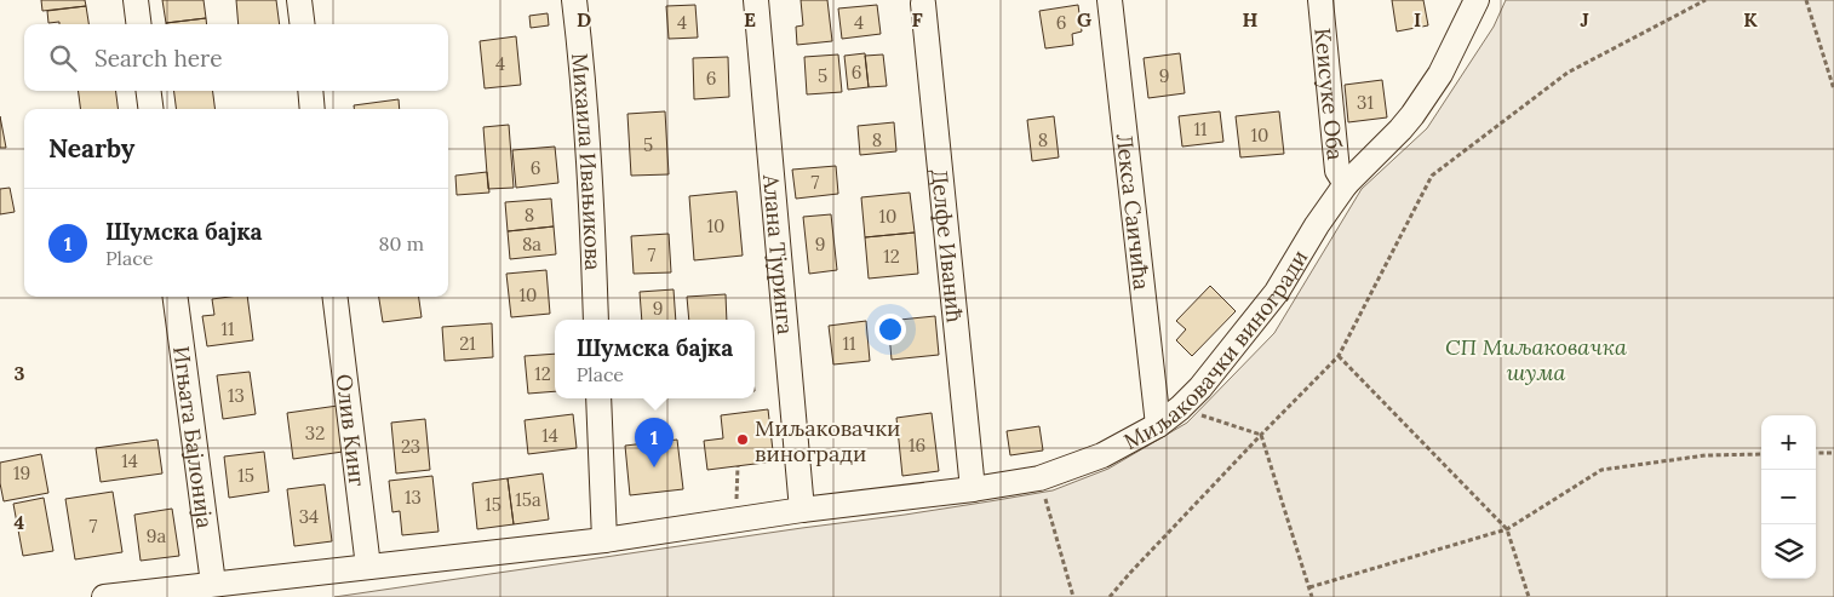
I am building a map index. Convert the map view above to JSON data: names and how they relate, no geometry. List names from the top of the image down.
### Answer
{
  "streets": {
    "street": [
      "Кеисуке Оба",
      "Михаила Ивањикова",
      "Лекса Саичића",
      "Делфе Иванић",
      "Алана Тјуринга",
      "Миљаковачки виногради",
      "Олив Кинг",
      "Игњата Бајлонија"
    ]
  },
  "crossings": [
    ["Кеисуке Оба", "Миљаковачки виногради"],
    ["Лекса Саичића", "Миљаковачки виногради"],
    ["Делфе Иванић", "Миљаковачки виногради"],
    ["Алана Тјуринга", "Миљаковачки виногради"],
    ["Миљаковачки виногради", "Олив Кинг"],
    ["Миљаковачки виногради", "Игњата Бајлонија"]
  ],
  "parks": ["СП Миљаковачка шума"],
  "places": ["Миљаковачки виногради"],
  "house_numbers": [
    "4",
    "4",
    "6",
    "4",
    "6",
    "5",
    "9",
    "6",
    "31",
    "11",
    "10",
    "8",
    "8",
    "5",
    "6",
    "7",
    "8",
    "10",
    "10",
    "8a",
    "9",
    "7",
    "12",
    "10",
    "9",
    "11",
    "21",
    "11",
    "12",
    "13",
    "32",
    "14",
    "16",
    "23",
    "14",
    "19",
    "15",
    "13",
    "15a",
    "15",
    "34",
    "7",
    "9a"
  ],
  "page": {
    "search": "Search here",
    "heading": "Nearby",
    "list": [
      {
        "mark": "1",
        "name": "Шумска бајка",
        "note": "Place",
        "value": "80 m"
      }
    ],
    "popup": ["Шумска бајка", "Place"],
    "map_buttons": ["+", "−"],
    "pins": "1"
  },
  "grid": {
    "columns": [
      "D",
      "E",
      "F",
      "G",
      "H",
      "I",
      "J",
      "K"
    ],
    "rows": ["3", "4"]
  }
}
